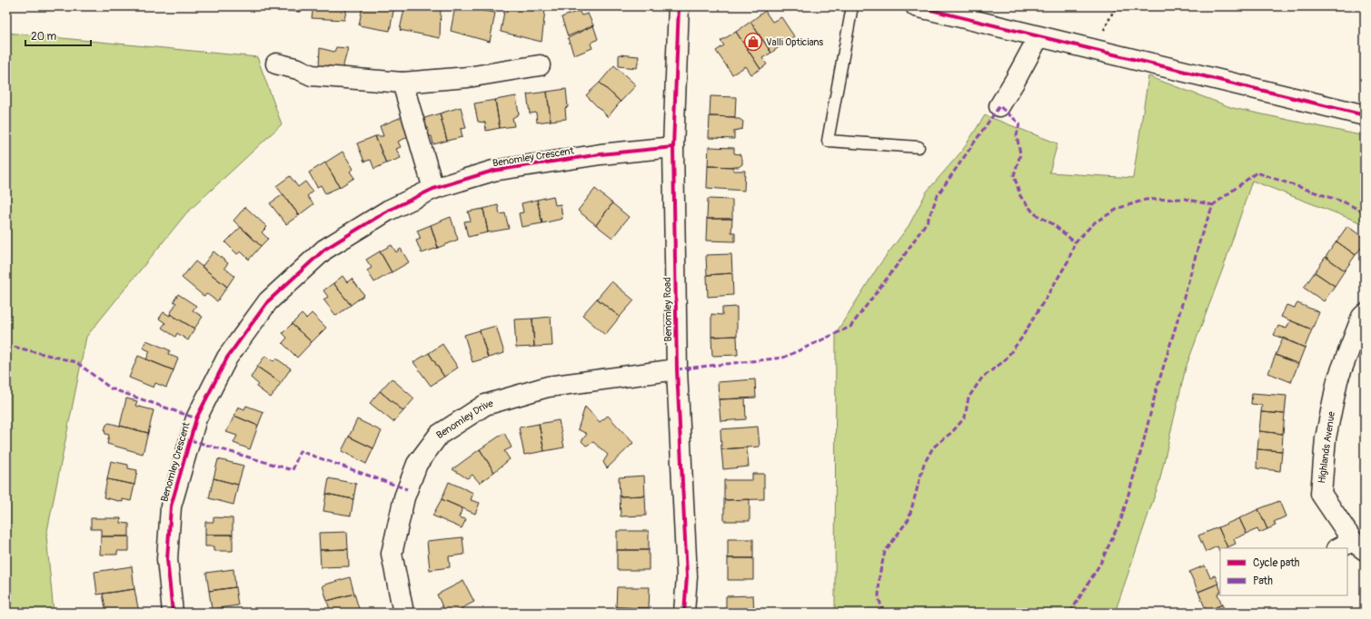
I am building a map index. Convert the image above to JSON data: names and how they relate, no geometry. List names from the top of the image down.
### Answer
{
  "streets": {
    "street": [
      "Benomley Crescent",
      "Benomley Road",
      "Benomley Drive",
      "Highlands Avenue"
    ]
  },
  "crossings": [
    ["Benomley Crescent", "Benomley Road"],
    ["Benomley Road", "Benomley Drive"]
  ],
  "places": {
    "shop": ["Valli Opticians"]
  },
  "legend": ["Cycle path", "Path"],
  "scale_bar": "20 m"
}
